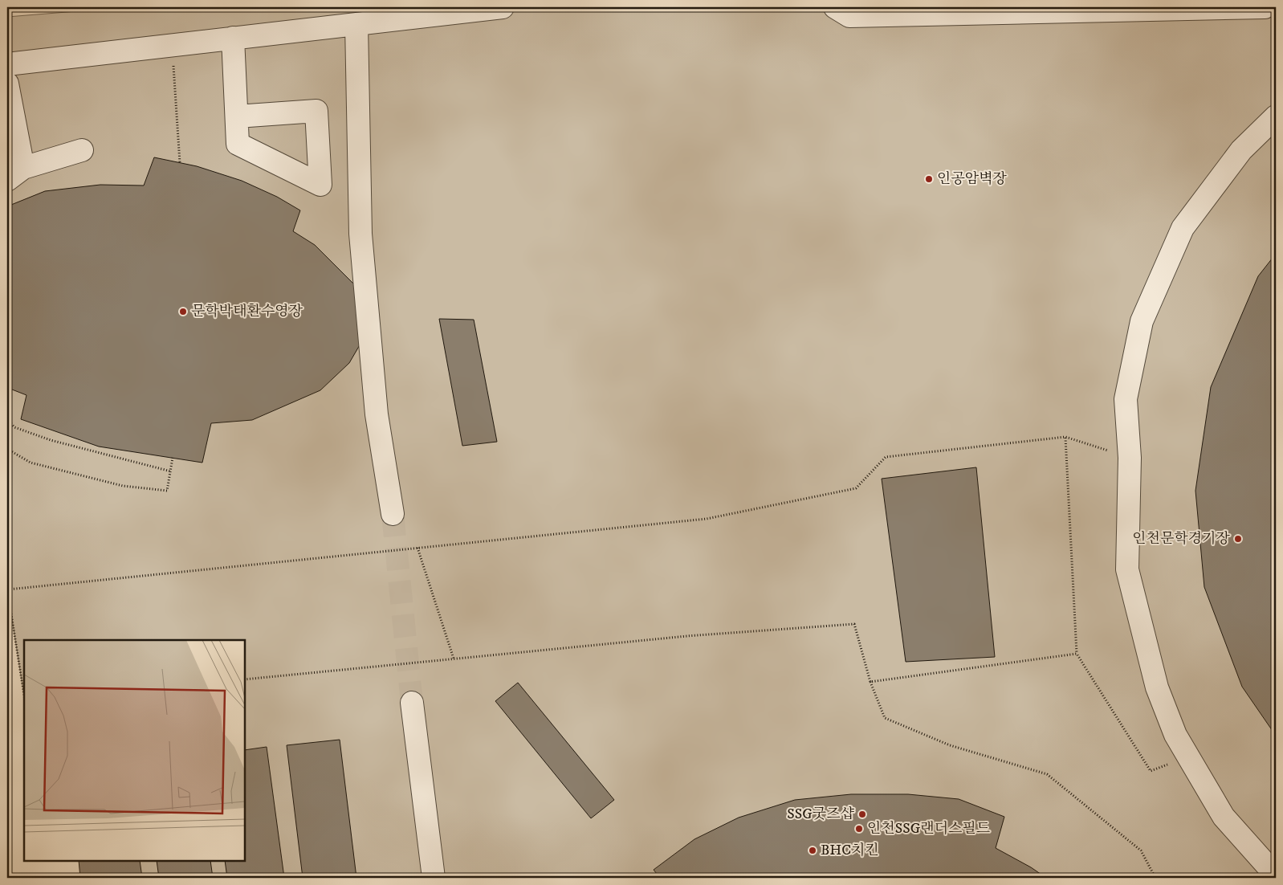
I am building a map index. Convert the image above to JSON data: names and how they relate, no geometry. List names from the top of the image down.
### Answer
{
  "places": [
    "인공암벽장",
    "문학박태환수영장",
    "인천문학경기장",
    "SSG굿즈샵",
    "인천SSG랜더스필드",
    "BHC치킨"
  ]
}
